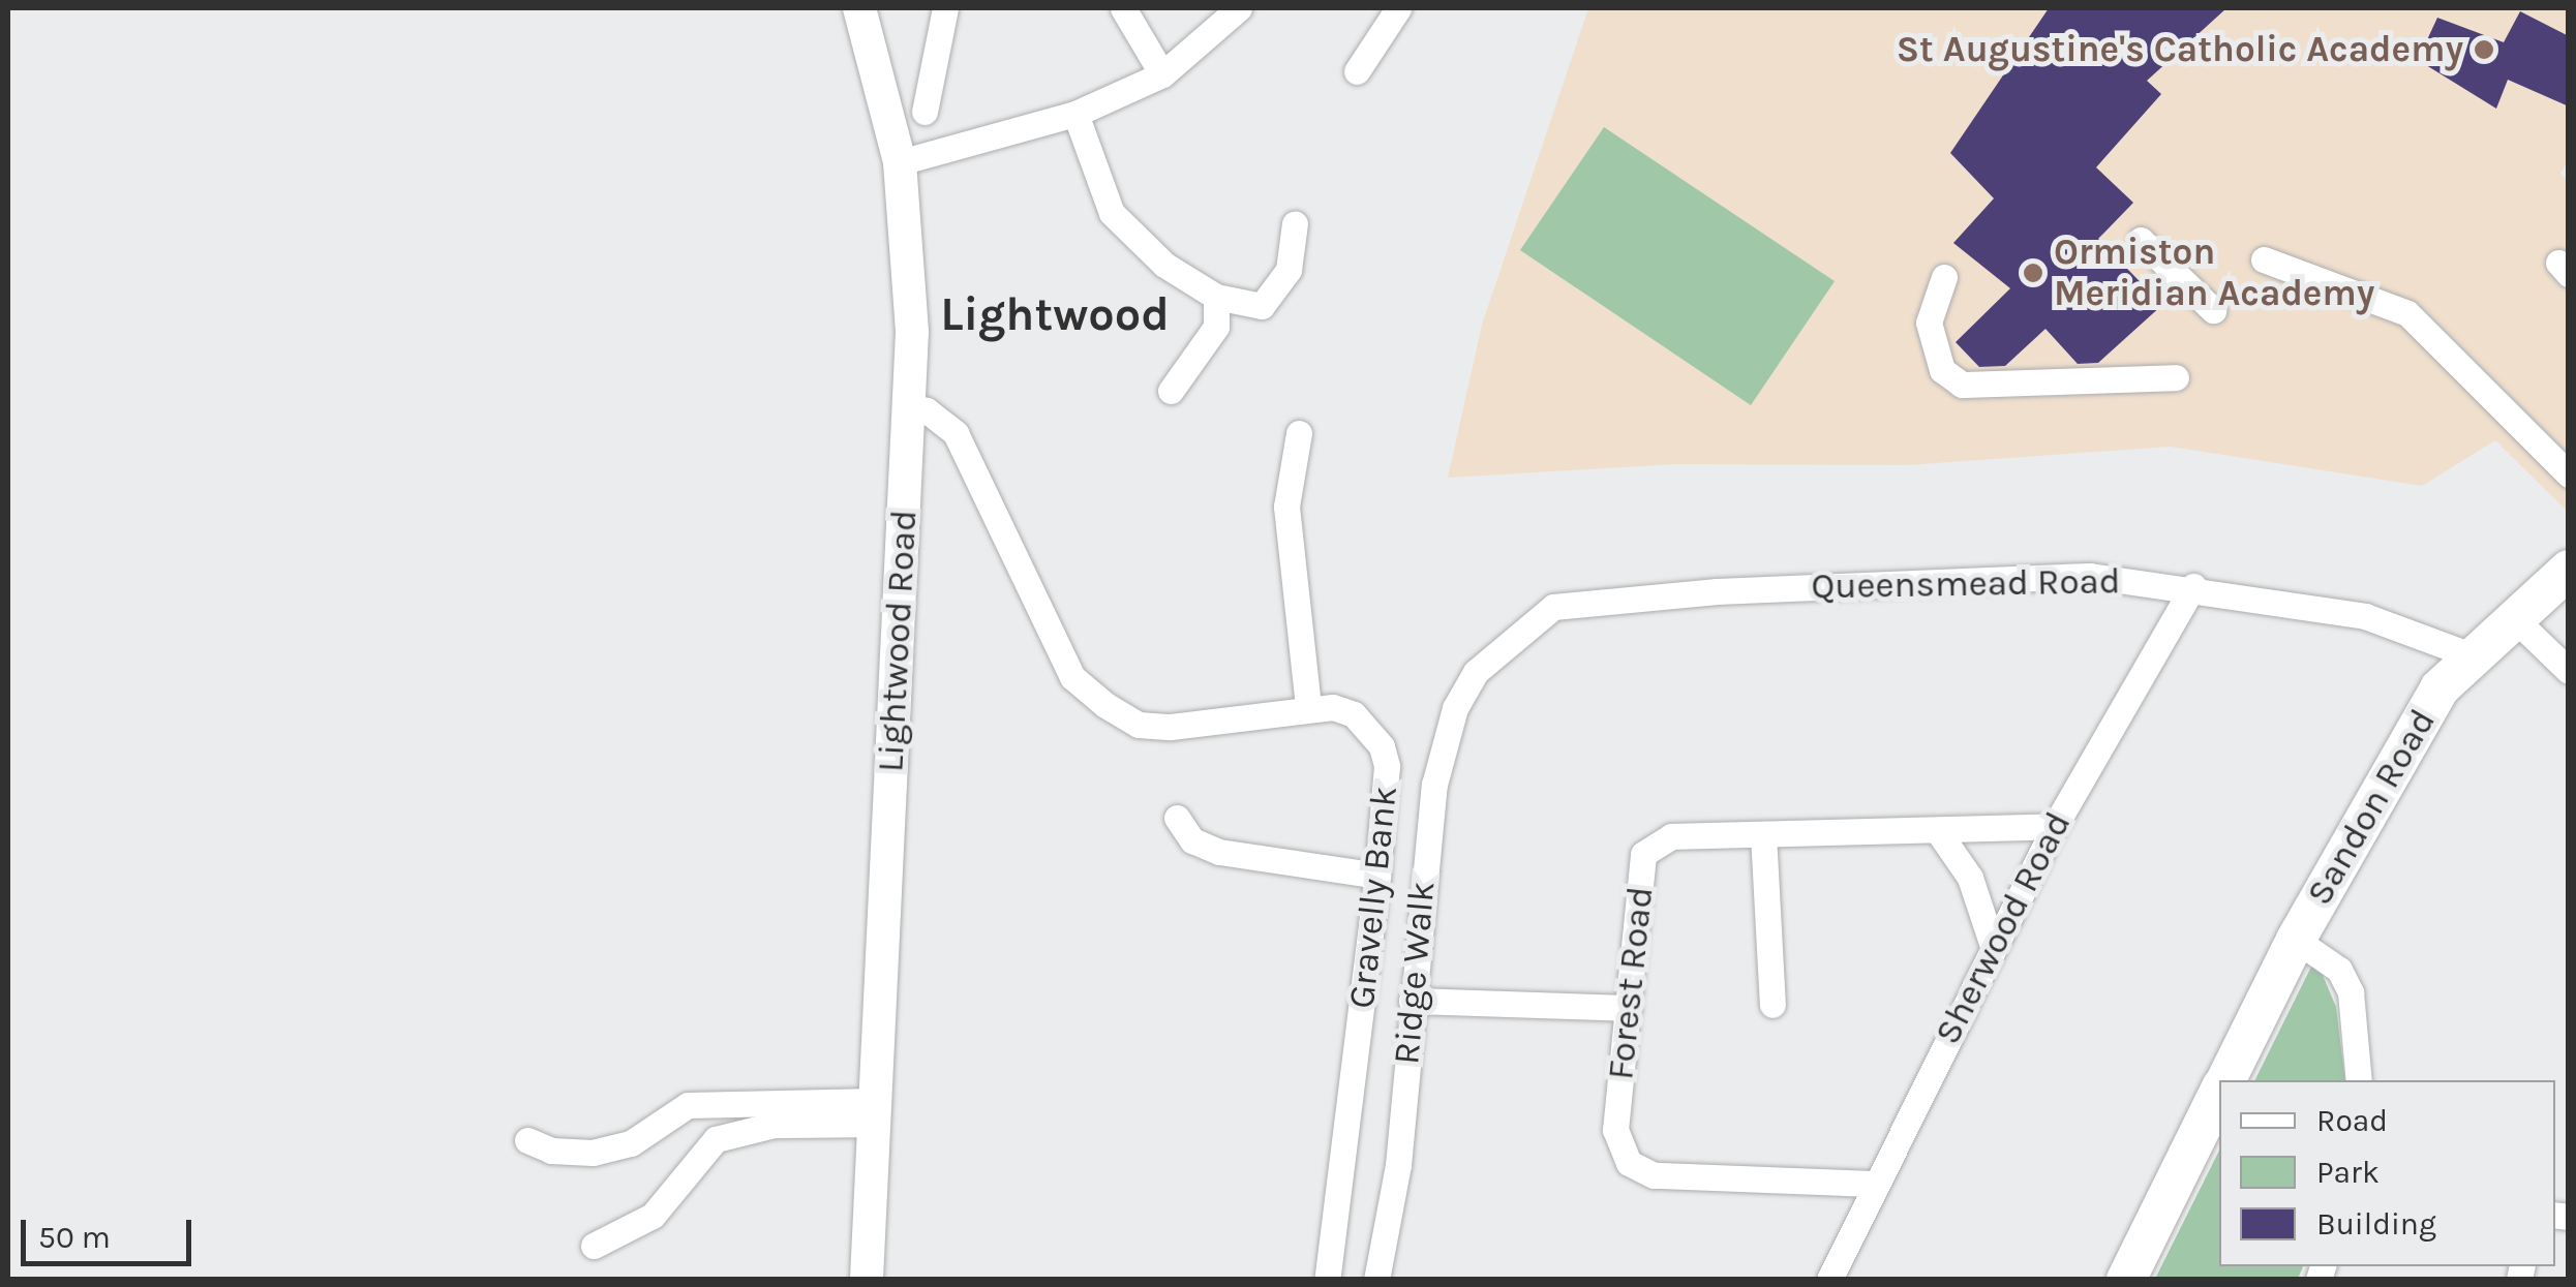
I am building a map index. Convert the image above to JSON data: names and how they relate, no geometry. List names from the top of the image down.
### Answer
{
  "streets": {
    "highway": ["Sandon Road"],
    "main road": ["Lightwood Road"],
    "street": [
      "Queensmead Road",
      "Gravelly Bank",
      "Sherwood Road",
      "Ridge Walk",
      "Forest Road"
    ]
  },
  "crossings": [
    ["Queensmead Road", "Sandon Road"],
    ["Queensmead Road", "Sherwood Road"],
    ["Queensmead Road", "Ridge Walk"],
    ["Lightwood Road", "Gravelly Bank"],
    ["Sherwood Road", "Forest Road"]
  ],
  "districts": ["Lightwood"],
  "places": ["St Augustine's Catholic Academy", "Ormiston Meridian Academy"],
  "legend": ["Road", "Park", "Building"],
  "scale_bar": "50 m"
}
